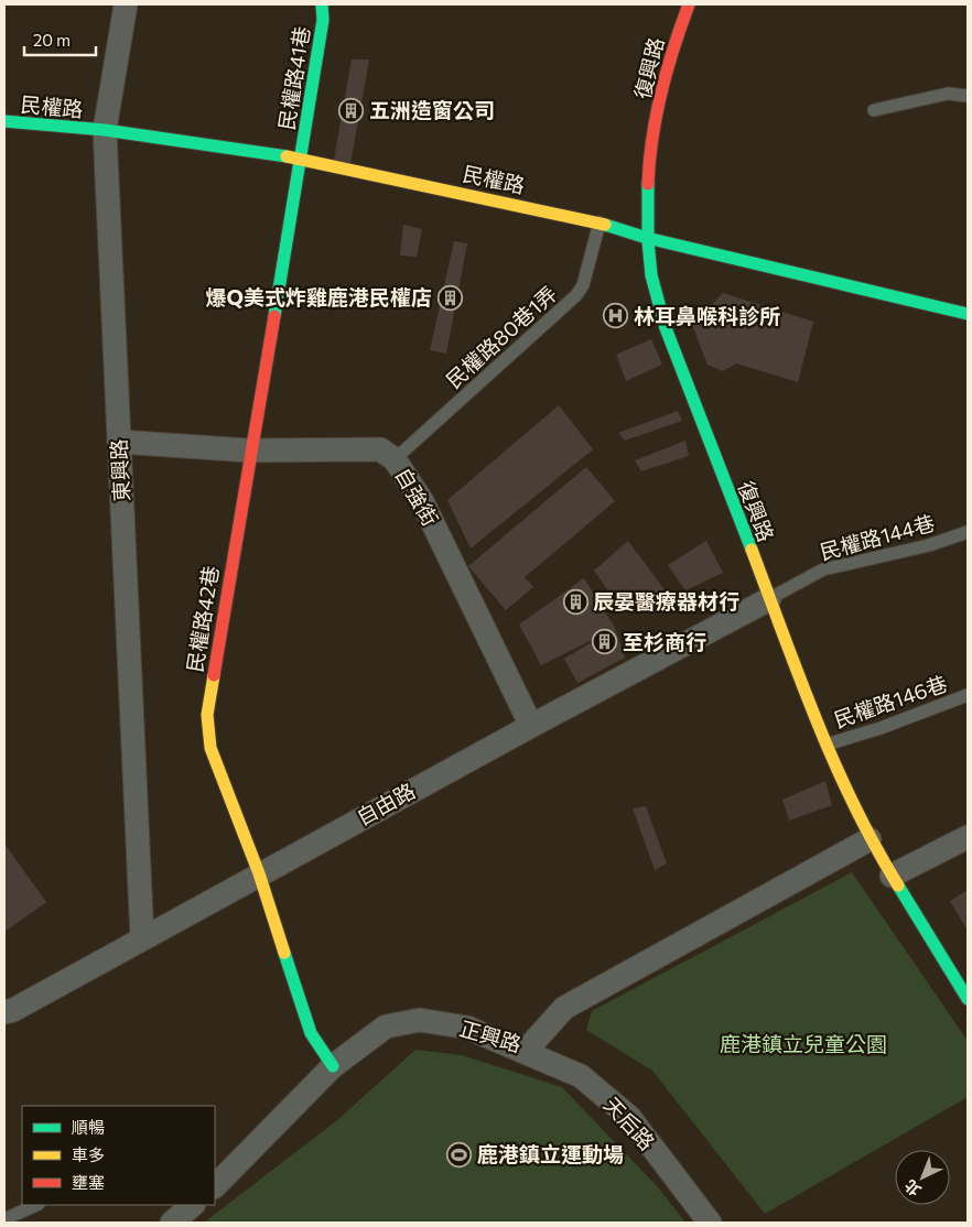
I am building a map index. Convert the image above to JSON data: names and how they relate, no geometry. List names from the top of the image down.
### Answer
{
  "streets": {
    "street": [
      "復興路",
      "民權路41巷",
      "民權路",
      "東興路",
      "自強街",
      "民權路42巷",
      "自由路",
      "正興路",
      "天后路"
    ],
    "lane": ["民權路80巷1弄", "民權路144巷", "民權路146巷"]
  },
  "crossings": [
    ["復興路", "民權路"],
    ["復興路", "民權路144巷"],
    ["復興路", "民權路146巷"],
    ["復興路", "自由路"],
    ["復興路", "正興路"],
    ["民權路41巷", "民權路"],
    ["民權路41巷", "民權路42巷"],
    ["民權路", "民權路80巷1弄"],
    ["民權路", "東興路"],
    ["民權路", "民權路42巷"],
    ["民權路80巷1弄", "自強街"],
    ["東興路", "自強街"],
    ["東興路", "自由路"],
    ["自強街", "民權路42巷"],
    ["自強街", "自由路"],
    ["民權路144巷", "自由路"],
    ["民權路42巷", "自由路"],
    ["民權路42巷", "正興路"],
    ["正興路", "天后路"]
  ],
  "parks": ["鹿港鎮立兒童公園"],
  "places": {
    "building": [
      "五洲造窗公司",
      "爆Q美式炸雞鹿港民權店",
      "辰晏醫療器材行",
      "至杉商行"
    ],
    "hospital": ["林耳鼻喉科診所"],
    "sports": ["鹿港鎮立運動場"]
  },
  "legend": ["順暢", "車多", "壅塞"],
  "scale_bar": "20 m",
  "north": "bottom left"
}
